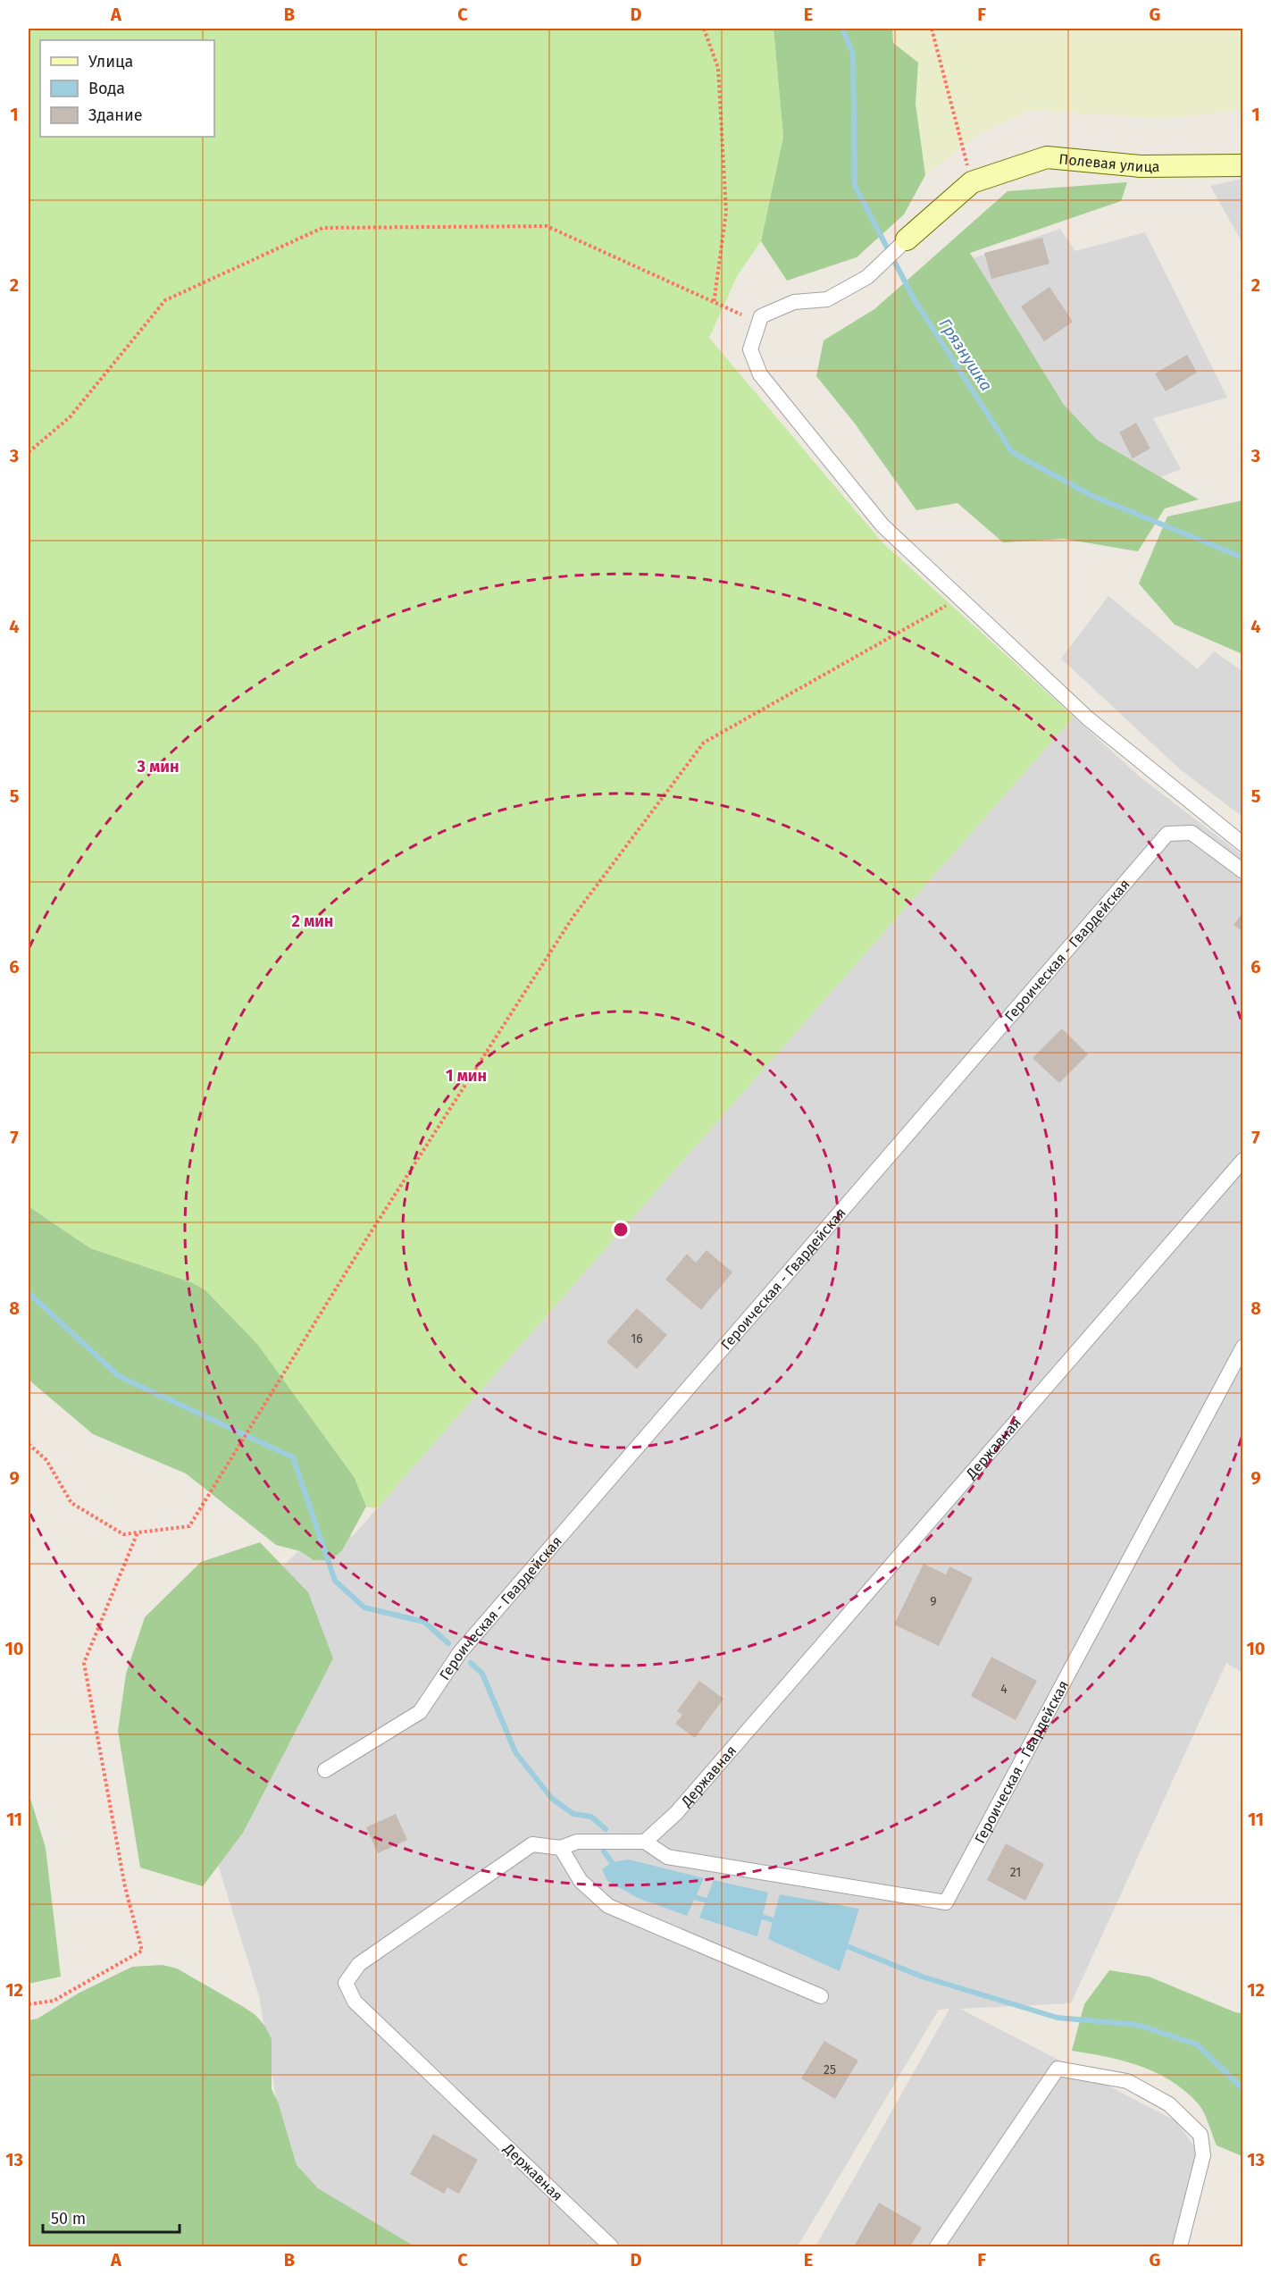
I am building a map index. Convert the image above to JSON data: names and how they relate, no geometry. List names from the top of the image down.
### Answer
{
  "streets": {
    "street": ["Полевая улица", "Героическая - Гвардейская", "Державная"]
  },
  "crossings": [
    ["Героическая - Гвардейская", "Державная"]
  ],
  "water": ["Грязнушка"],
  "house_numbers": [
    "16",
    "9",
    "4",
    "21",
    "25"
  ],
  "legend": ["Улица", "Вода", "Здание"],
  "scale_bar": "50 m",
  "grid": {
    "columns": [
      "A",
      "B",
      "C",
      "D",
      "E",
      "F",
      "G"
    ],
    "rows": [
      "1",
      "2",
      "3",
      "4",
      "5",
      "6",
      "7",
      "8",
      "9",
      "10",
      "11",
      "12",
      "13"
    ]
  },
  "rings": ["3 мин", "2 мин", "1 мин"]
}
